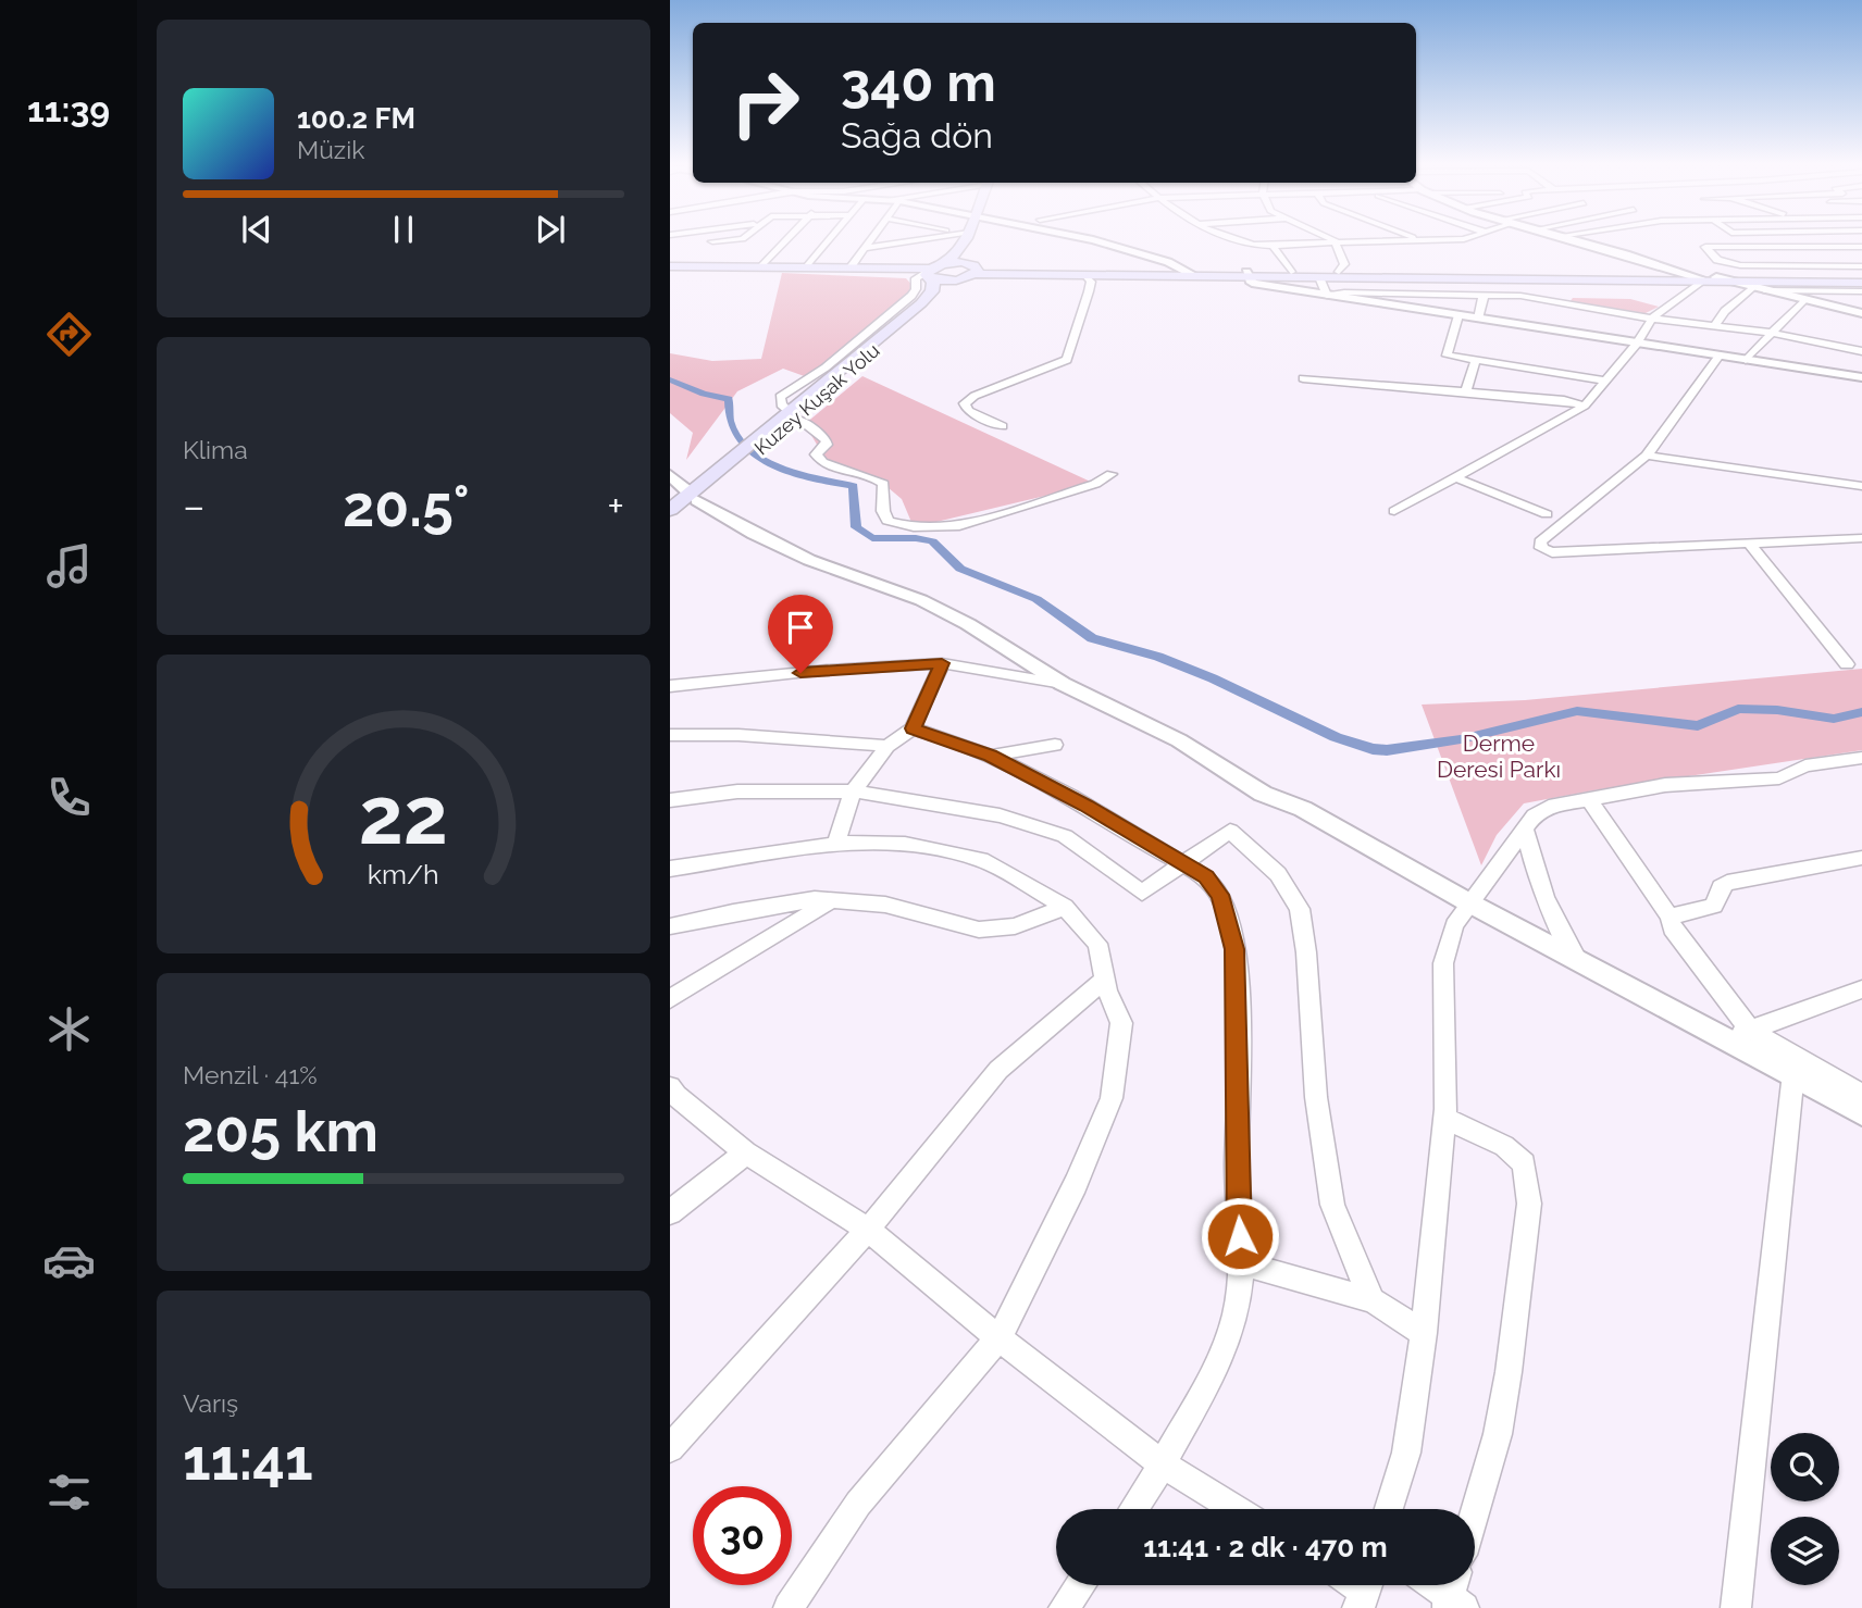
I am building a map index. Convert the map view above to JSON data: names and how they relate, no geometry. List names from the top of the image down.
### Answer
{
  "streets": {
    "main road": ["Kuzey Kuşak Yolu"]
  },
  "parks": ["Derme Deresi Parkı"],
  "page": {
    "tabs": "11:39",
    "turn": ["340 m", "Sağa dön"],
    "song": ["100.2 FM", "Müzik"],
    "tile": [
      "Klima",
      ["Menzil · 41%", "205 km"],
      ["Varış", "11:41"]
    ],
    "heat": ["−", "20.5°", "+"],
    "limit": "30",
    "trip": "11:41 · 2 dk · 470 m",
    "gauge": ["22", "km/h"]
  }
}
